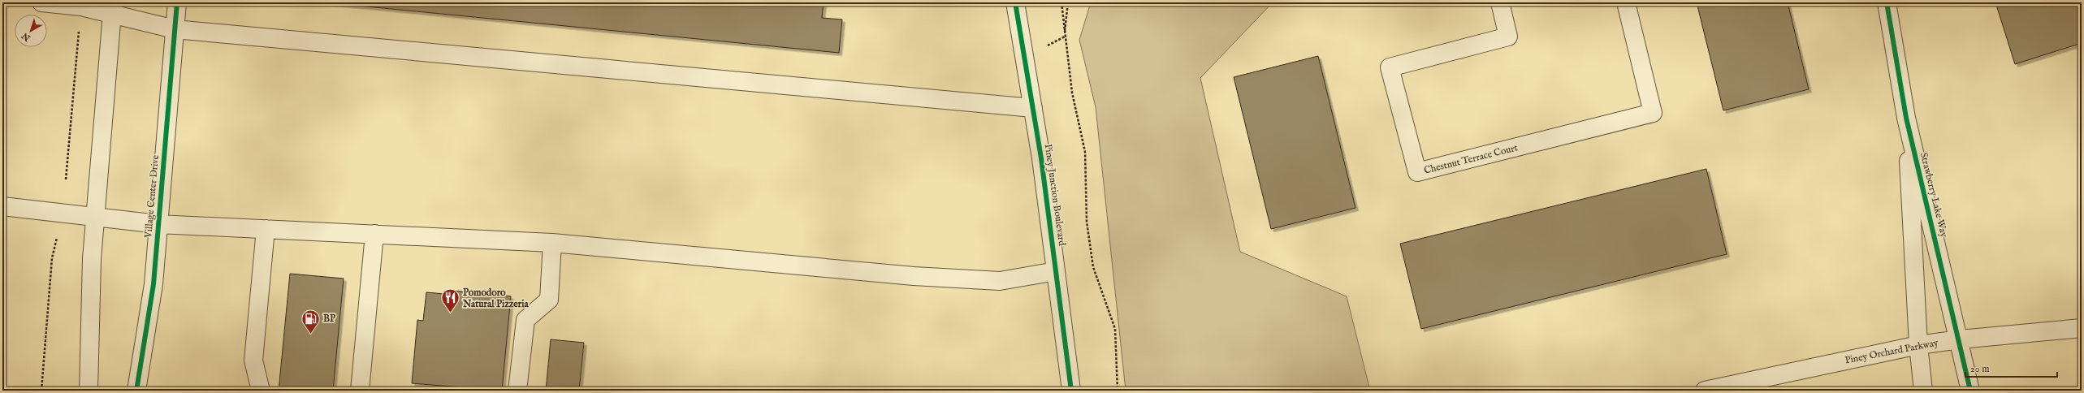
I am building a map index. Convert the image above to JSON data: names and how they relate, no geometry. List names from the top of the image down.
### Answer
{
  "streets": {
    "street": [
      "Chestnut Terrace Court",
      "Piney Junction Boulevard",
      "Strawberry Lake Way",
      "Village Center Drive",
      "Piney Orchard Parkway"
    ]
  },
  "crossings": [
    ["Strawberry Lake Way", "Piney Orchard Parkway"]
  ],
  "places": {
    "restaurant": ["Pomodoro Natural Pizzeria"],
    "fuel station": ["BP"]
  },
  "scale_bar": "20 m",
  "north": "bottom left"
}
